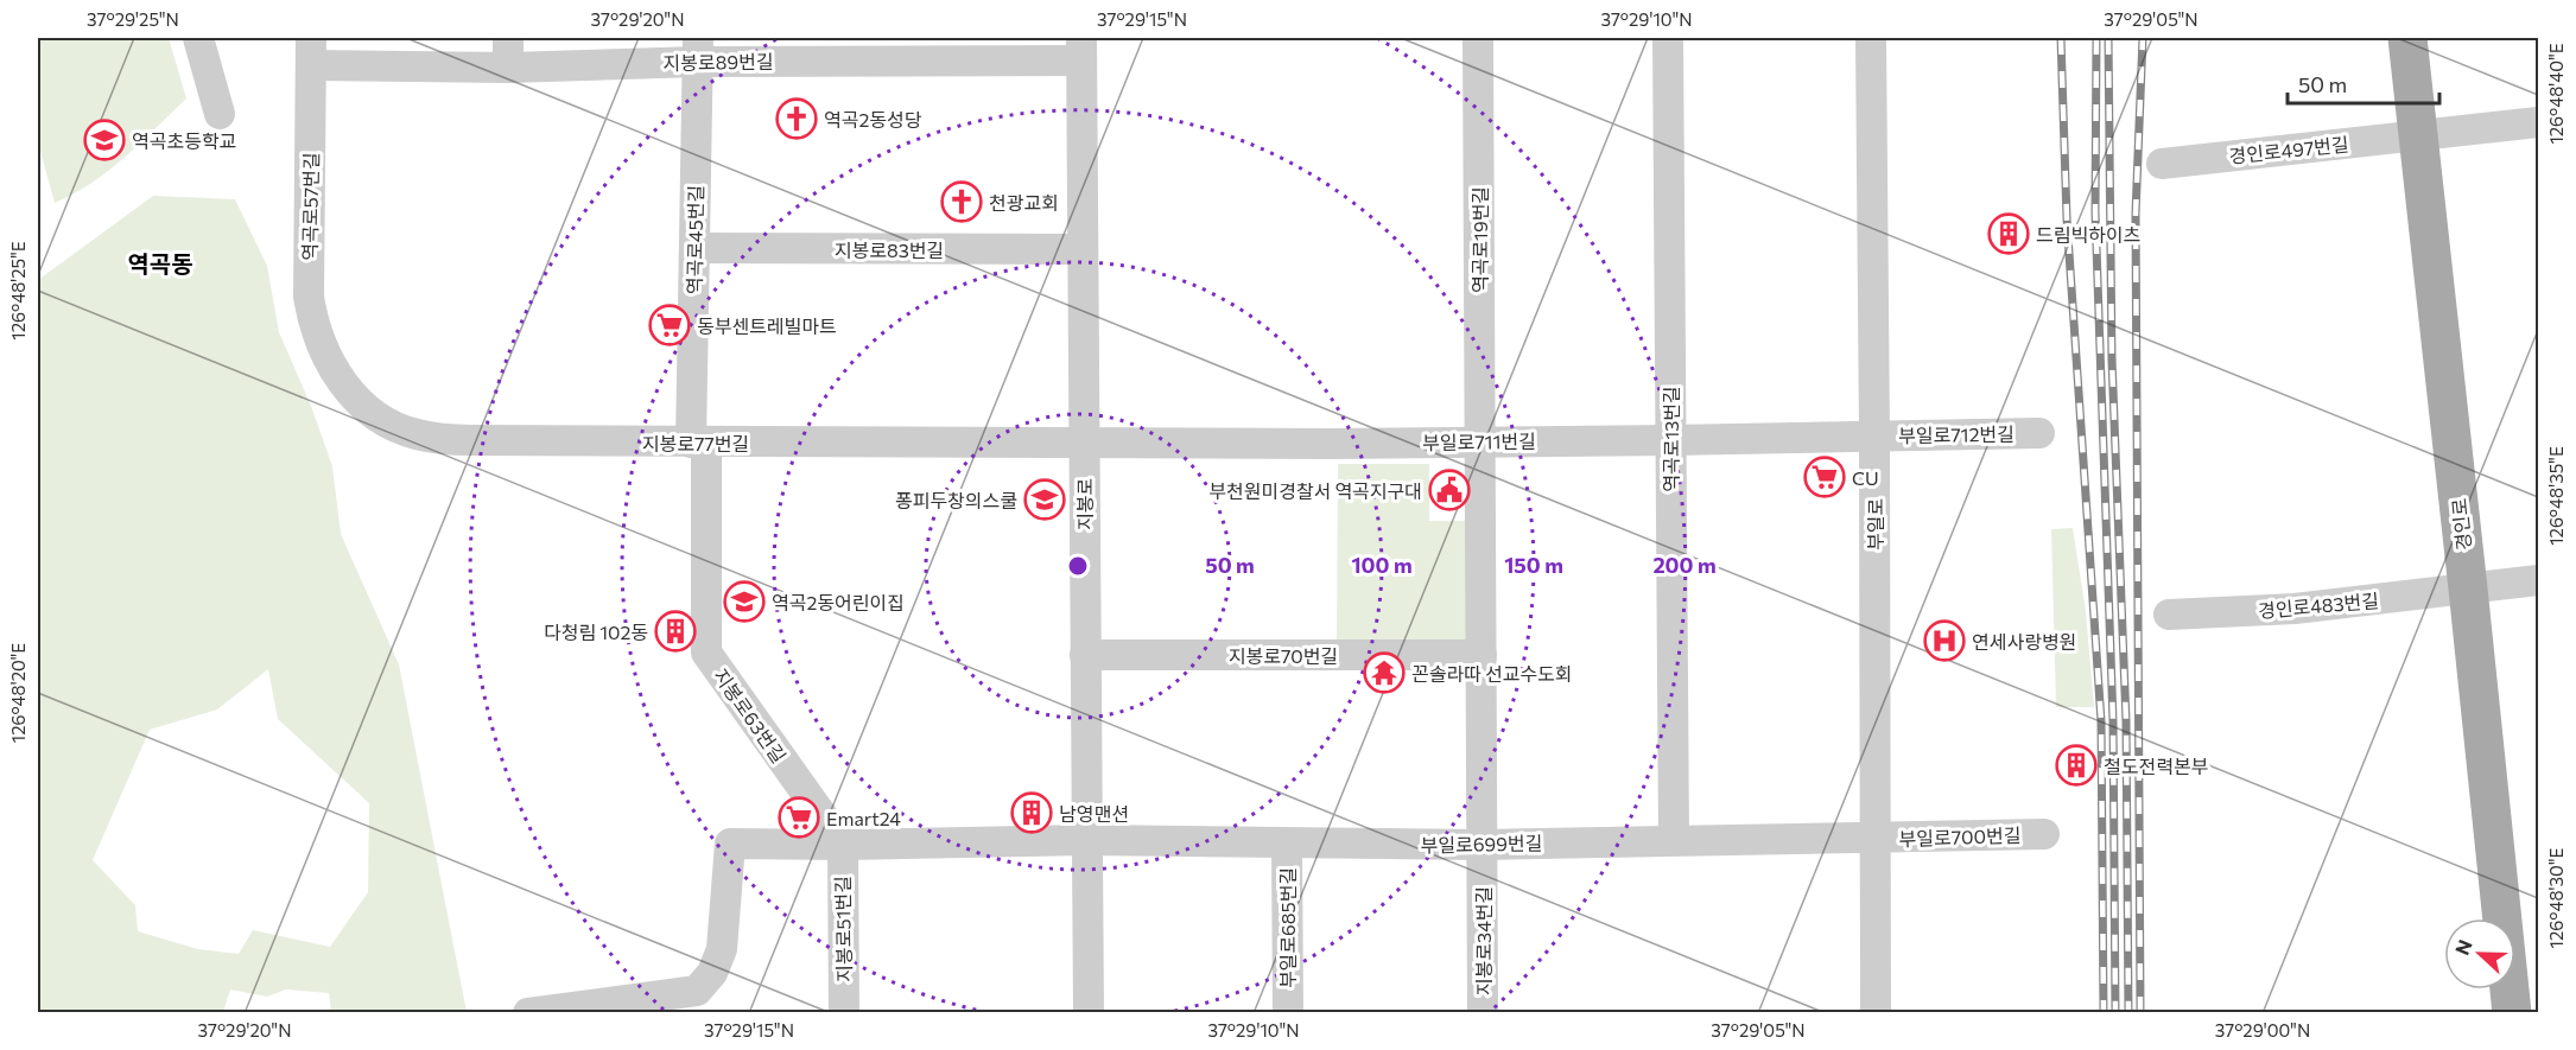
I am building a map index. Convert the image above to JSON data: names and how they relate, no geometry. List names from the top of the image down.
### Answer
{
  "streets": {
    "main road": ["경인로"],
    "street": [
      "지봉로89번길",
      "경인로497번길",
      "역곡로57번길",
      "역곡로45번길",
      "역곡로19번길",
      "지봉로83번길",
      "부일로712번길",
      "역곡로13번길",
      "부일로711번길",
      "지봉로77번길",
      "지봉로",
      "부일로",
      "경인로483번길",
      "지봉로70번길",
      "지봉로63번길",
      "부일로700번길",
      "부일로699번길",
      "부일로685번길",
      "지봉로51번길",
      "지봉로34번길"
    ]
  },
  "crossings": [
    ["지봉로89번길", "역곡로57번길"],
    ["지봉로89번길", "역곡로45번길"],
    ["지봉로89번길", "지봉로"],
    ["경인로497번길", "경인로"],
    ["역곡로57번길", "지봉로77번길"],
    ["역곡로45번길", "지봉로83번길"],
    ["역곡로45번길", "지봉로77번길"],
    ["역곡로45번길", "지봉로63번길"],
    ["역곡로19번길", "부일로711번길"],
    ["역곡로19번길", "지봉로34번길"],
    ["지봉로83번길", "지봉로"],
    ["부일로712번길", "부일로711번길"],
    ["부일로712번길", "부일로"],
    ["역곡로13번길", "부일로711번길"],
    ["역곡로13번길", "부일로699번길"],
    ["부일로711번길", "지봉로77번길"],
    ["부일로711번길", "지봉로"],
    ["부일로711번길", "부일로"],
    ["부일로711번길", "지봉로34번길"],
    ["지봉로77번길", "지봉로"],
    ["지봉로77번길", "지봉로63번길"],
    ["지봉로", "지봉로70번길"],
    ["지봉로", "부일로699번길"],
    ["부일로", "부일로700번길"],
    ["부일로", "부일로699번길"],
    ["경인로", "경인로483번길"],
    ["지봉로70번길", "지봉로34번길"],
    ["지봉로63번길", "지봉로51번길"],
    ["부일로700번길", "부일로699번길"],
    ["부일로699번길", "부일로685번길"],
    ["부일로699번길", "지봉로34번길"]
  ],
  "districts": ["역곡동"],
  "places": {
    "church": ["역곡2동성당", "천광교회"],
    "school or university": ["역곡초등학교", "퐁피두창의스쿨", "역곡2동어린이집"],
    "building": [
      "드림빅하이츠",
      "다청림 102동",
      "철도전력본부",
      "남영맨션"
    ],
    "supermarket": ["동부센트레빌마트", "CU", "Emart24"],
    "public building": ["부천원미경찰서 역곡지구대"],
    "hospital": ["연세사랑병원"],
    "temple": ["꼰솔라따 선교수도회"]
  },
  "scale_bar": "50 m",
  "north": "left",
  "coordinates": [
    "37°29'25\"N",
    "37°29'20\"N",
    "37°29'15\"N",
    "37°29'10\"N",
    "37°29'05\"N",
    "126°48'40\"E",
    "126°48'25\"E",
    "126°48'35\"E",
    "126°48'20\"E",
    "126°48'30\"E",
    "37°29'00\"N"
  ],
  "rings": [
    "50 m",
    "100 m",
    "150 m",
    "200 m"
  ]
}
